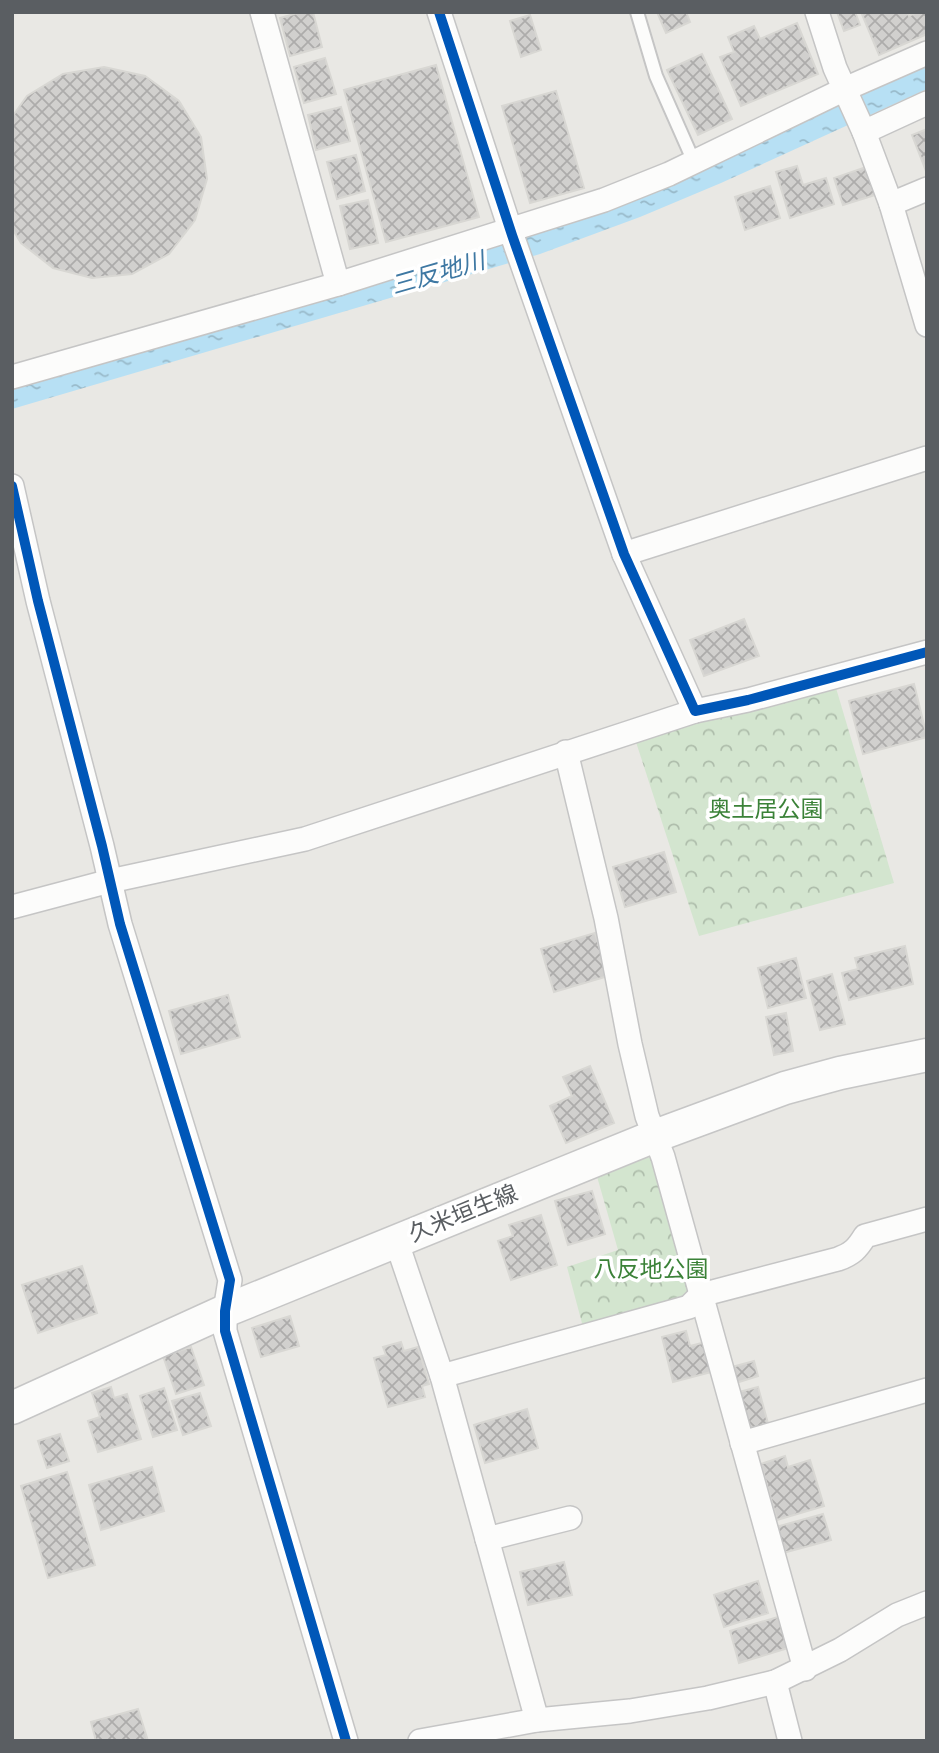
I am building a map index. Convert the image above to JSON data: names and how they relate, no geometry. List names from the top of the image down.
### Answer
{
  "streets": {
    "main road": ["久米垣生線"]
  },
  "water": ["三反地川"],
  "parks": ["奥土居公園", "八反地公園"]
}
